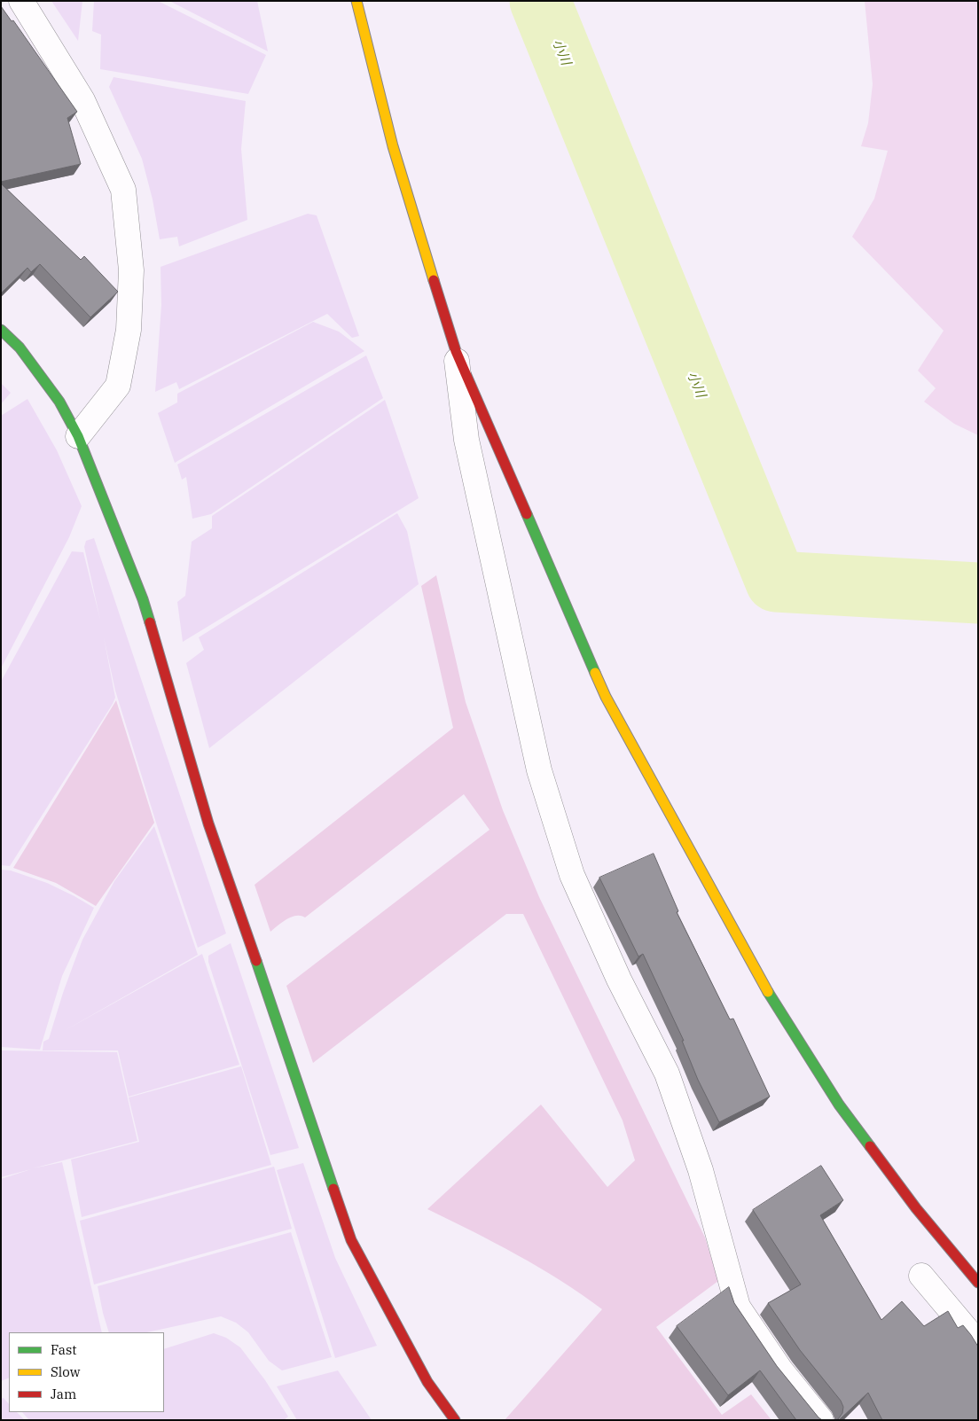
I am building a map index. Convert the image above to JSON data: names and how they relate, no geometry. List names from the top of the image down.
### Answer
{
  "water": ["小川"],
  "legend": ["Fast", "Slow", "Jam"]
}
